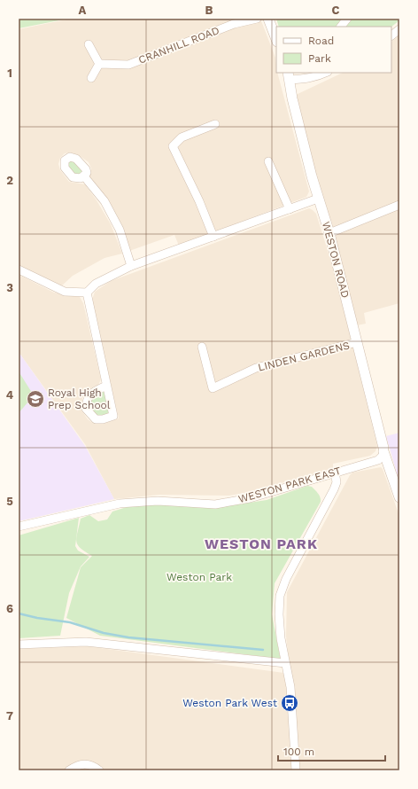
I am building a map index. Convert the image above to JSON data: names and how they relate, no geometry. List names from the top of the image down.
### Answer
{
  "streets": {
    "street": [
      "CRANHILL ROAD",
      "WESTON ROAD",
      "LINDEN GARDENS",
      "WESTON PARK EAST"
    ]
  },
  "crossings": [
    ["WESTON ROAD", "LINDEN GARDENS"],
    ["WESTON ROAD", "WESTON PARK EAST"]
  ],
  "districts": ["WESTON PARK"],
  "parks": ["Weston Park"],
  "places": {
    "school or university": ["Royal High Prep School"],
    "bus stop": ["Weston Park West"]
  },
  "legend": ["Road", "Park"],
  "scale_bar": "100 m",
  "grid": {
    "columns": ["A", "B", "C"],
    "rows": [
      "1",
      "2",
      "3",
      "4",
      "5",
      "6",
      "7"
    ]
  }
}
